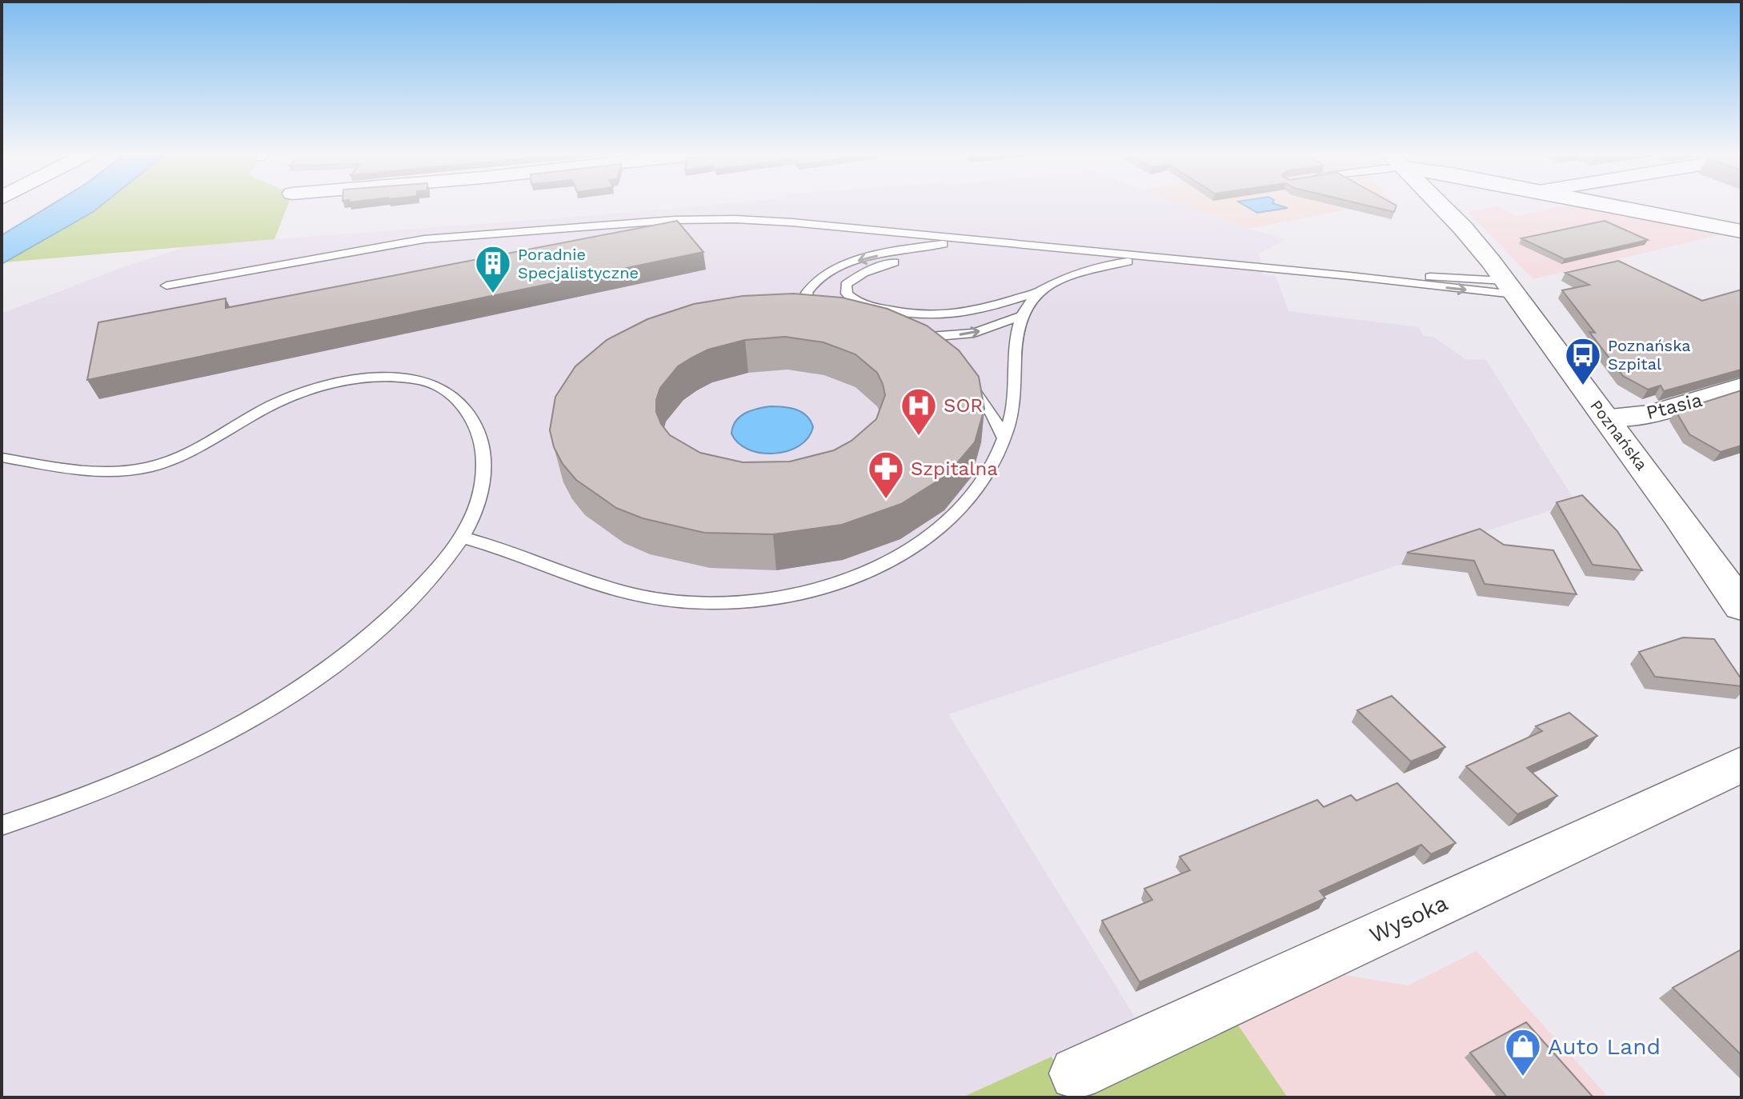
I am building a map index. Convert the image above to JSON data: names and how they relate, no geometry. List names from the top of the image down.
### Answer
{
  "streets": {
    "street": ["Ptasia", "Poznańska", "Wysoka"]
  },
  "crossings": [
    ["Ptasia", "Poznańska"]
  ],
  "places": {
    "building": ["Poradnie Specjalistyczne"],
    "bus stop": ["Poznańska Szpital"],
    "hospital": ["SOR"],
    "pharmacy": ["Szpitalna"],
    "shop": ["Auto Land"]
  }
}
